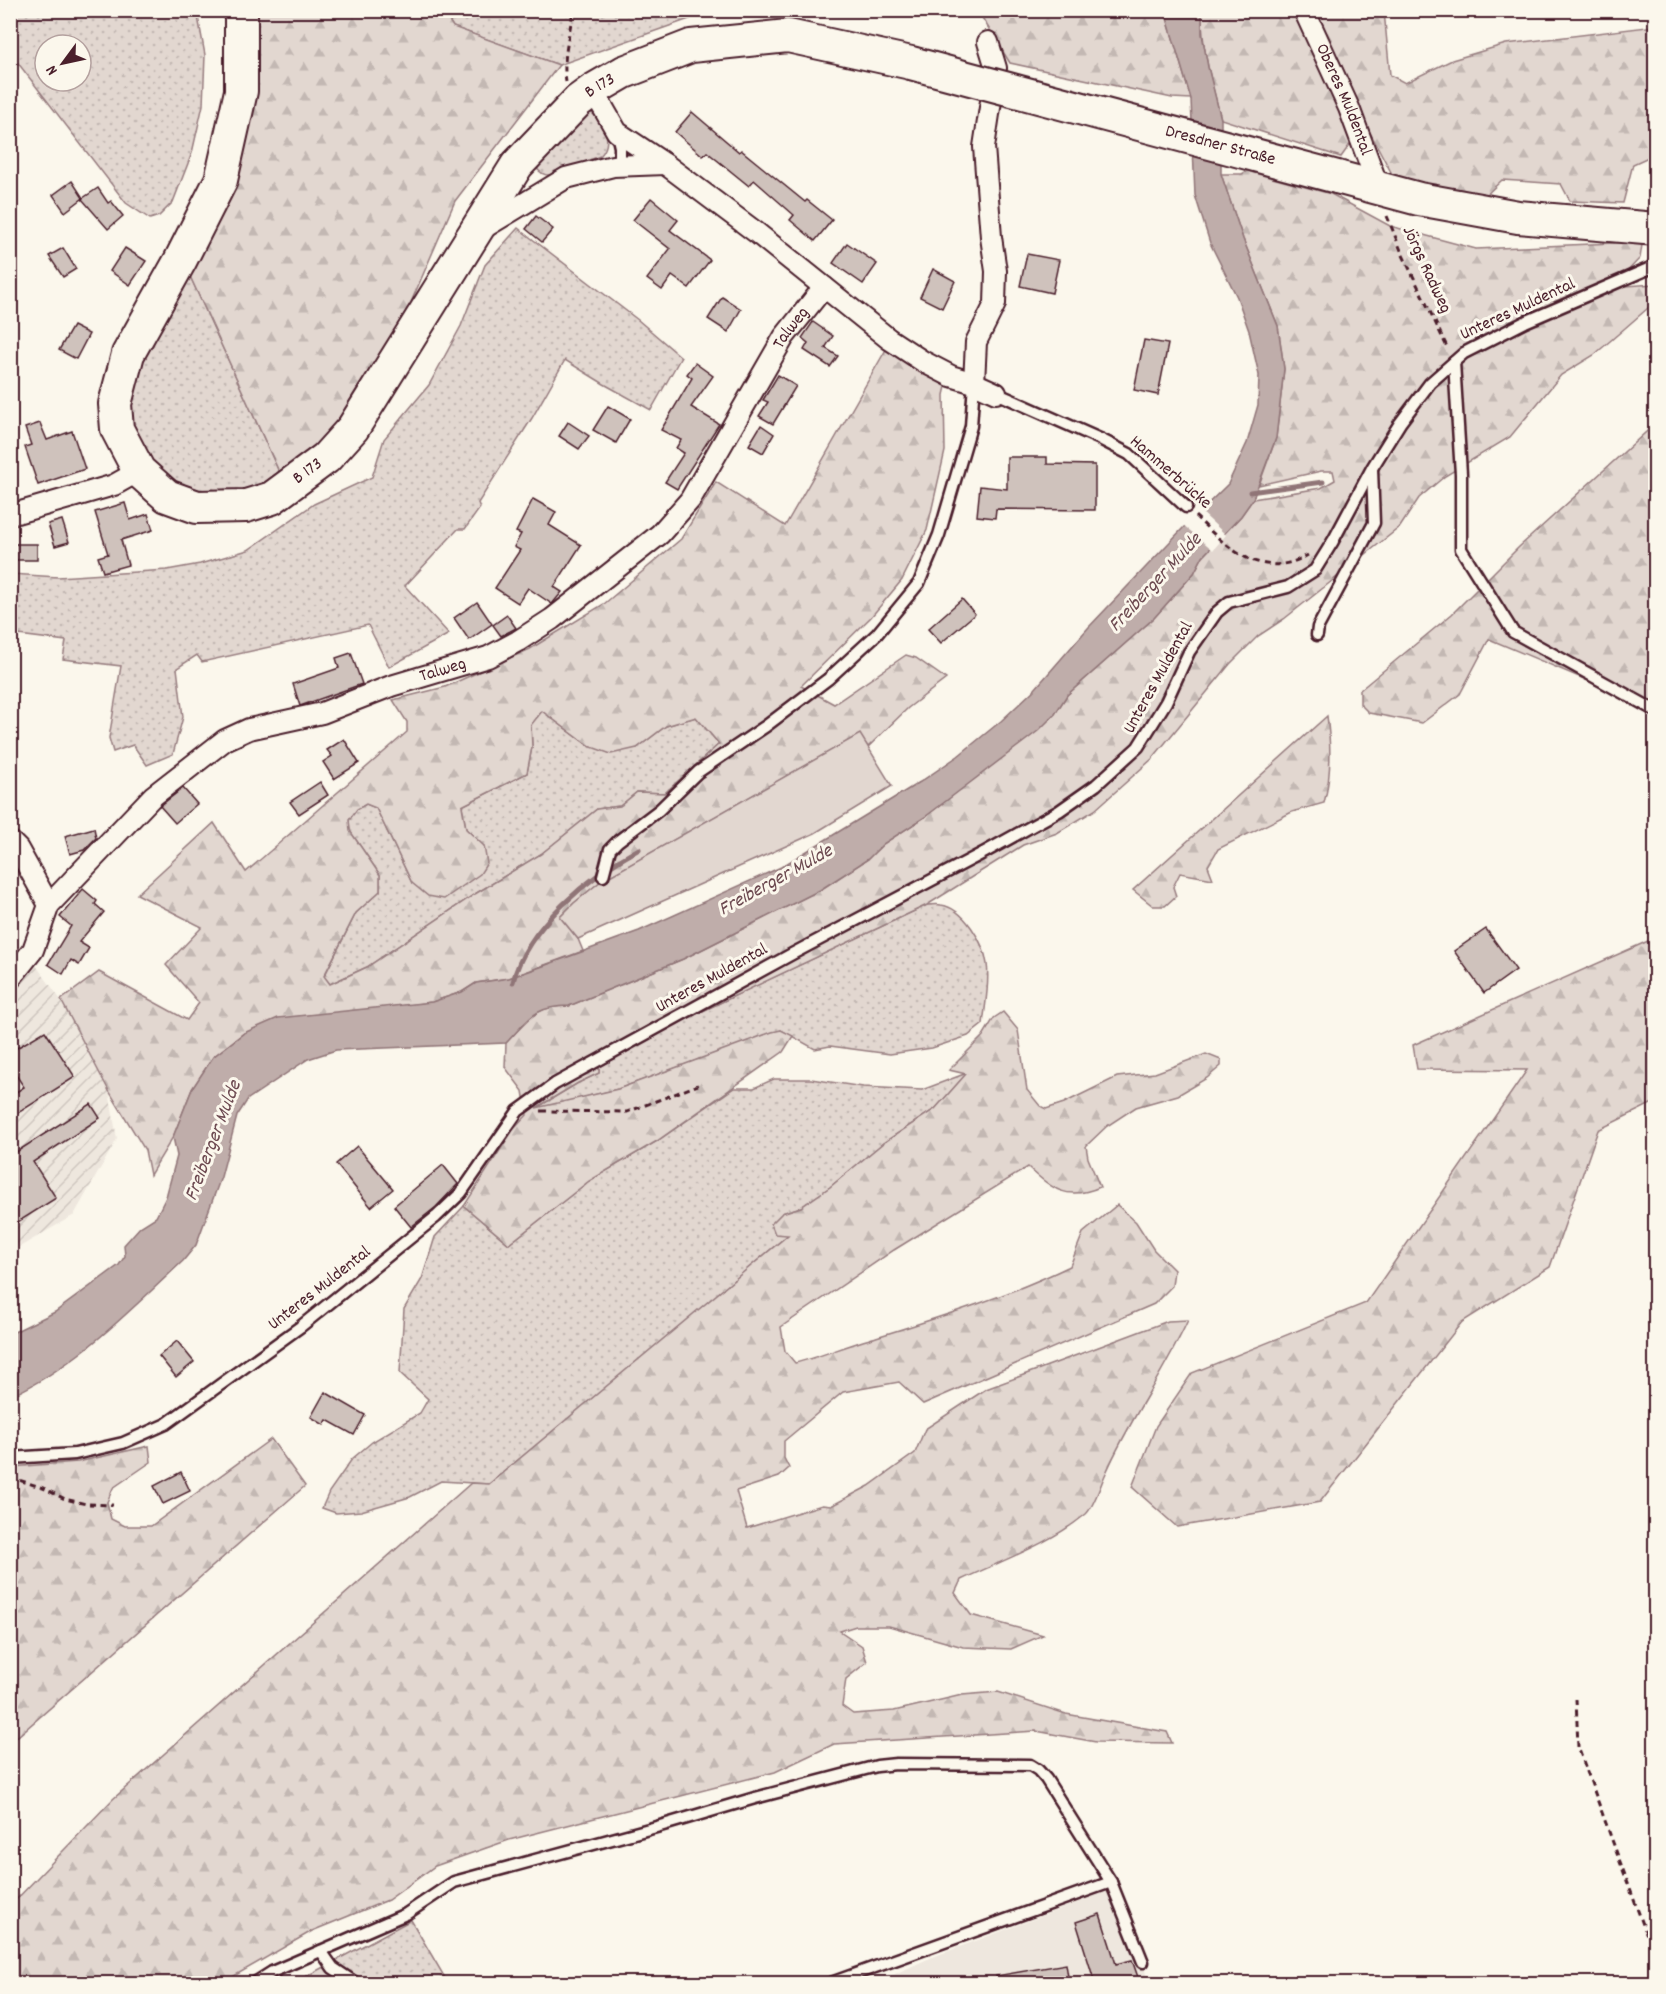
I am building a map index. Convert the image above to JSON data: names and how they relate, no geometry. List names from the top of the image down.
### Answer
{
  "streets": {
    "main road": ["B 173", "Dresdner Straße"],
    "street": ["Oberes Muldental", "Talweg"],
    "lane": ["Unteres Muldental", "Hammerbrücke"],
    "path": ["Jörgs Radweg"]
  },
  "crossings": [
    ["B 173", "Dresdner Straße"],
    ["Oberes Muldental", "Dresdner Straße"],
    ["Oberes Muldental", "Jörgs Radweg"],
    ["Dresdner Straße", "Jörgs Radweg"],
    ["Jörgs Radweg", "Unteres Muldental"],
    ["Unteres Muldental", "Hammerbrücke"]
  ],
  "water": ["Freiberger Mulde"],
  "north": "bottom left"
}
